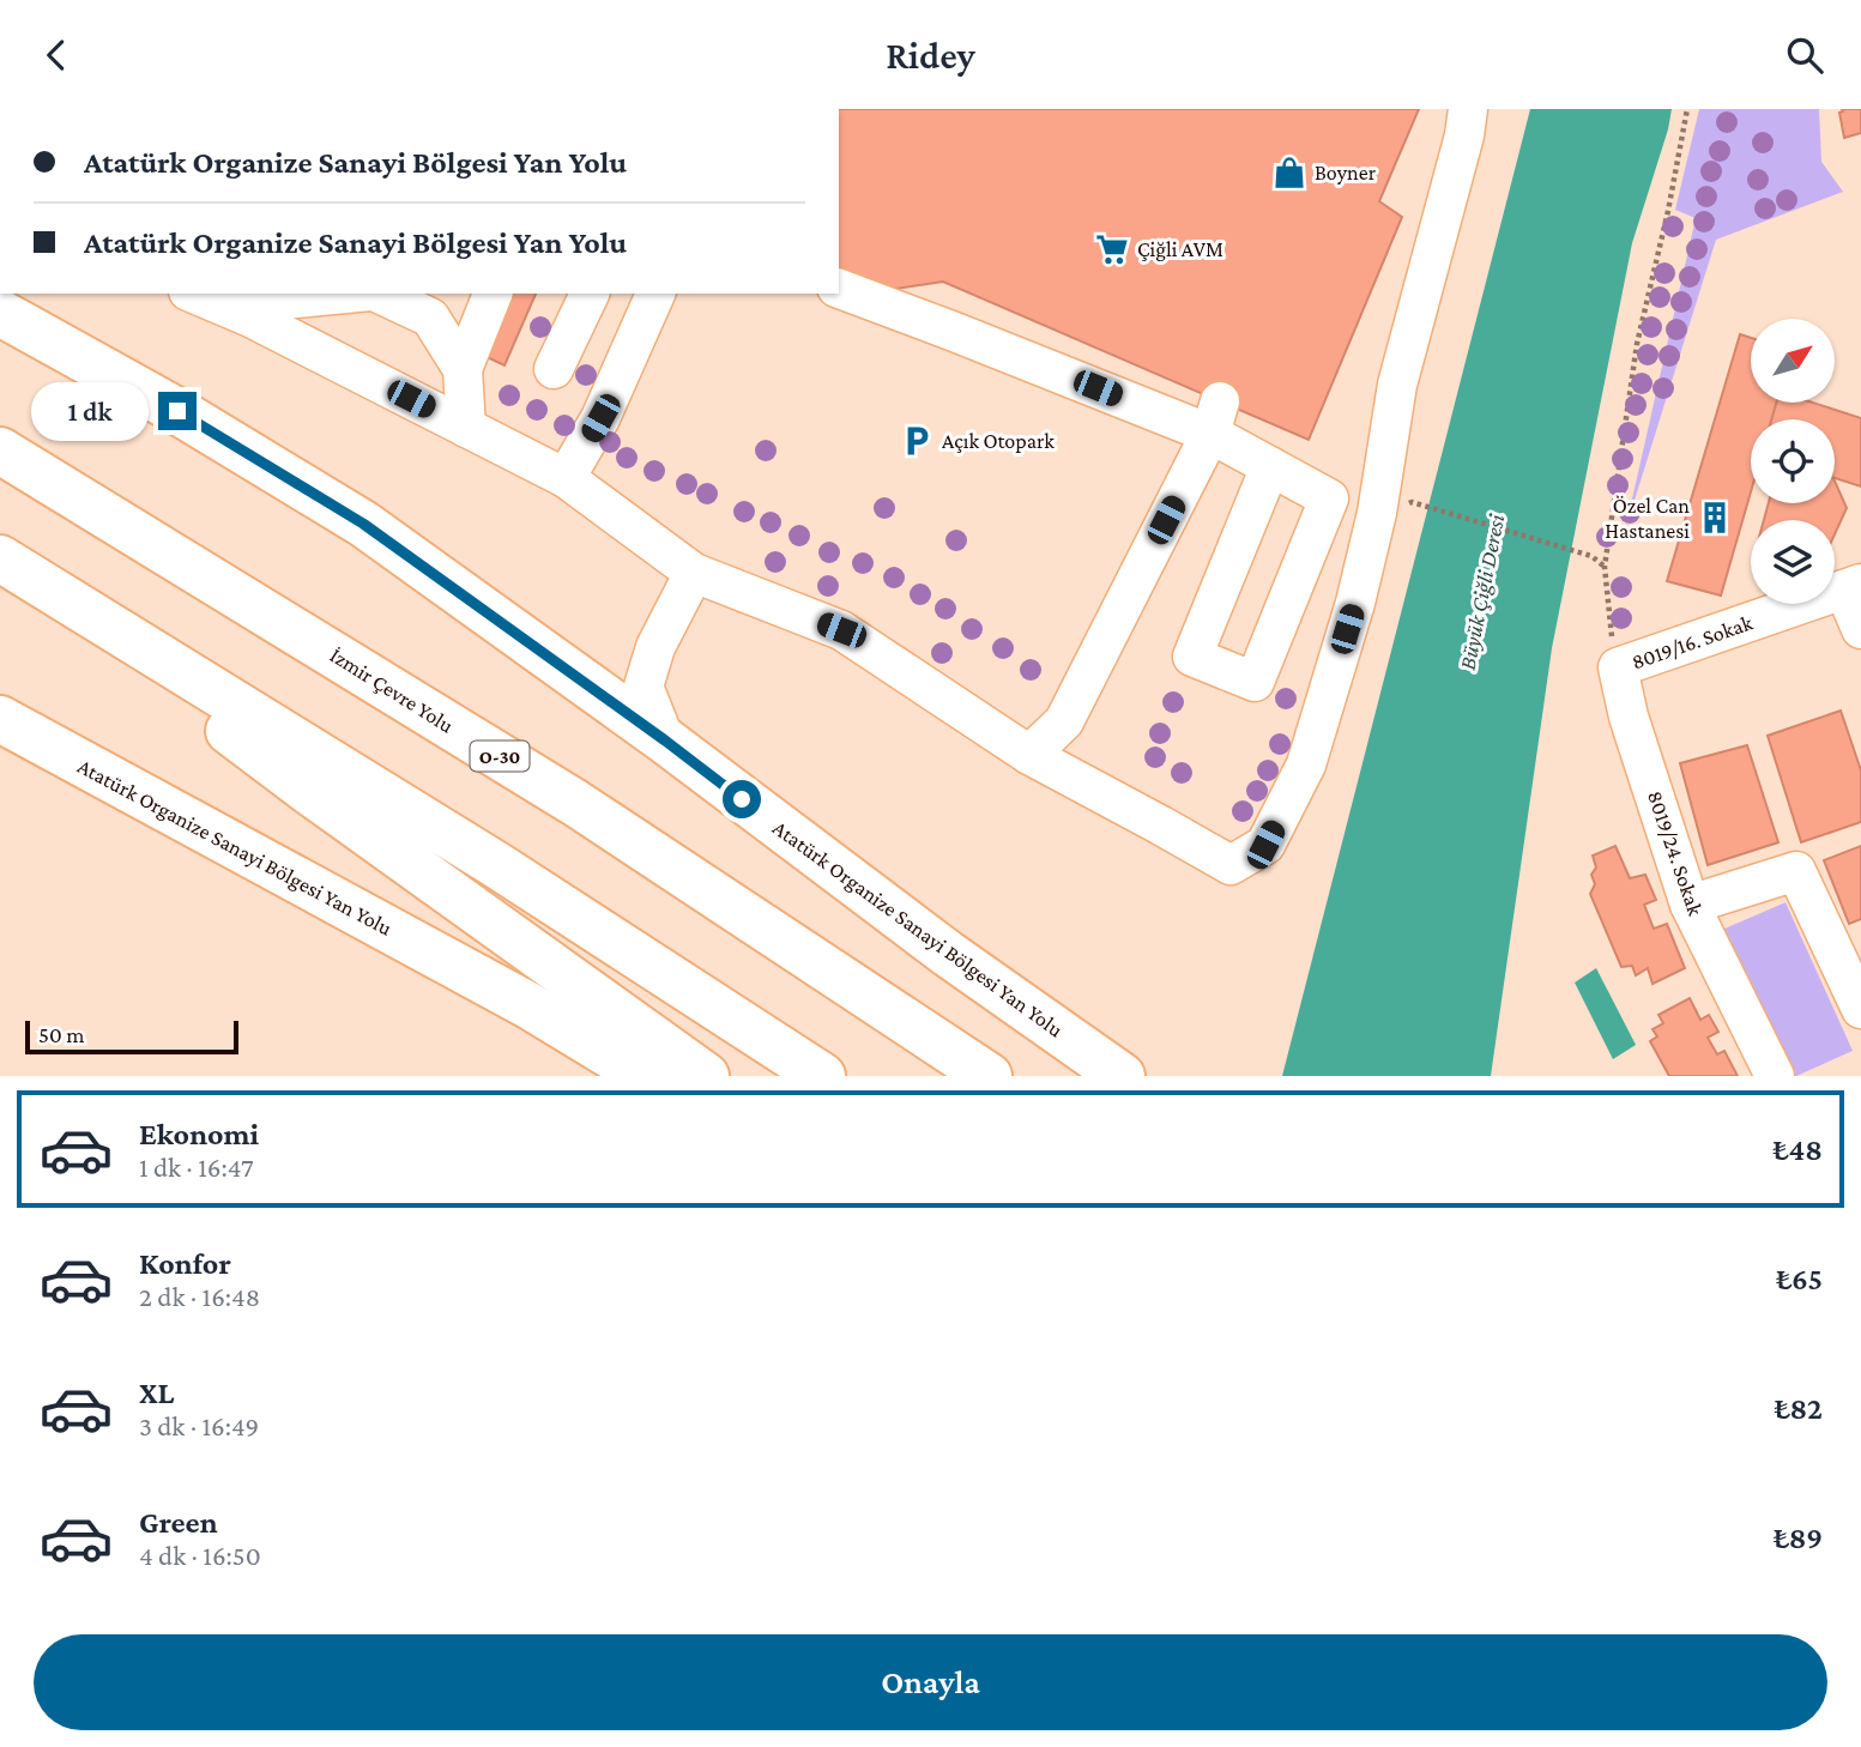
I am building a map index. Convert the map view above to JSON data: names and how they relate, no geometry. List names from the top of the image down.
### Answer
{
  "streets": {
    "main road": ["İzmir Çevre Yolu", "O-30", "Atatürk Organize Sanayi Bölgesi Yan Yolu"],
    "street": ["8019/16. Sokak", "8019/24. Sokak"]
  },
  "crossings": [
    ["8019/16. Sokak", "8019/24. Sokak"]
  ],
  "water": ["Büyük Çiğli Deresi"],
  "places": {
    "shop": ["Boyner"],
    "supermarket": ["Çiğli AVM"],
    "parking": ["Açık Otopark"],
    "building": ["Özel Can Hastanesi"]
  },
  "scale_bar": "50 m",
  "north": "top right",
  "page": {
    "header": "Ridey",
    "banner": ["Atatürk Organize Sanayi Bölgesi Yan Yolu", "Atatürk Organize Sanayi Bölgesi Yan Yolu"],
    "bubble": "1 dk",
    "scale": "50 m",
    "list": [
      {
        "name": "Ekonomi",
        "note": "1 dk · 16:47",
        "value": "₺48"
      },
      {
        "name": "Konfor",
        "note": "2 dk · 16:48",
        "value": "₺65"
      },
      {
        "name": "XL",
        "note": "3 dk · 16:49",
        "value": "₺82"
      },
      {
        "name": "Green",
        "note": "4 dk · 16:50",
        "value": "₺89"
      }
    ],
    "buttons": "Onayla"
  }
}
